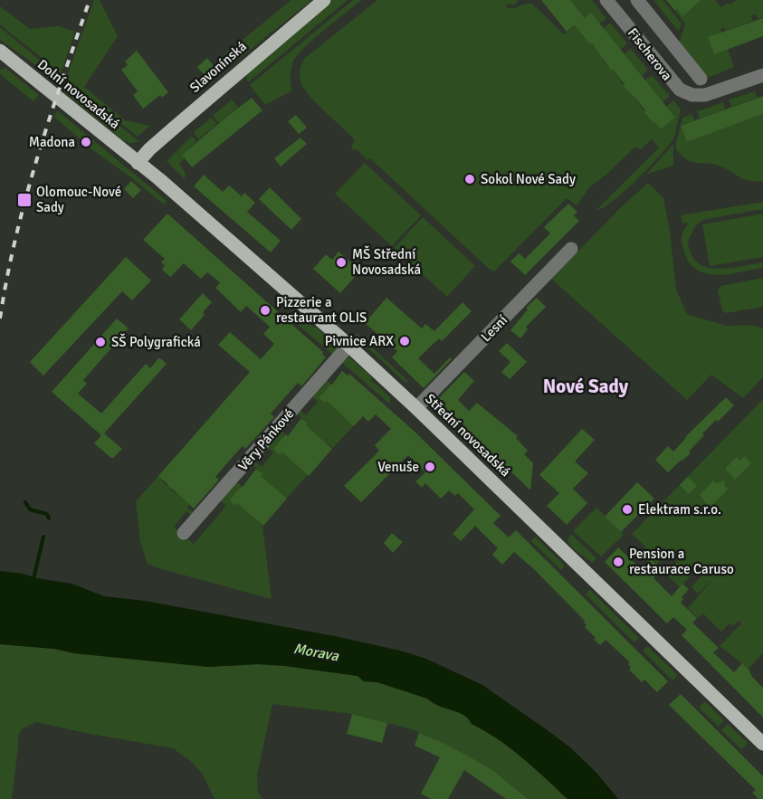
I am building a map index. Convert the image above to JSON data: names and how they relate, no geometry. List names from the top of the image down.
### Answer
{
  "streets": {
    "main road": ["Slavonínská", "Dolní novosadská", "Střední novosadská"],
    "street": ["Fischerova", "Lesní", "Věry Pánkové"]
  },
  "crossings": [
    ["Slavonínská", "Dolní novosadská"],
    ["Slavonínská", "Střední novosadská"],
    ["Dolní novosadská", "Střední novosadská"],
    ["Lesní", "Střední novosadská"],
    ["Střední novosadská", "Věry Pánkové"]
  ],
  "districts": ["Nové Sady"],
  "water": ["Morava"],
  "places": {
    "other": [
      "Madona",
      "Sokol Nové Sady",
      "MŠ Střední Novosadská",
      "Pizzerie a restaurant OLIS",
      "Pivnice ARX",
      "SŠ Polygrafická",
      "Venuše",
      "Elektram s.r.o.",
      "Pension a restaurace Caruso"
    ],
    "transit": ["Olomouc-Nové Sady"]
  }
}
